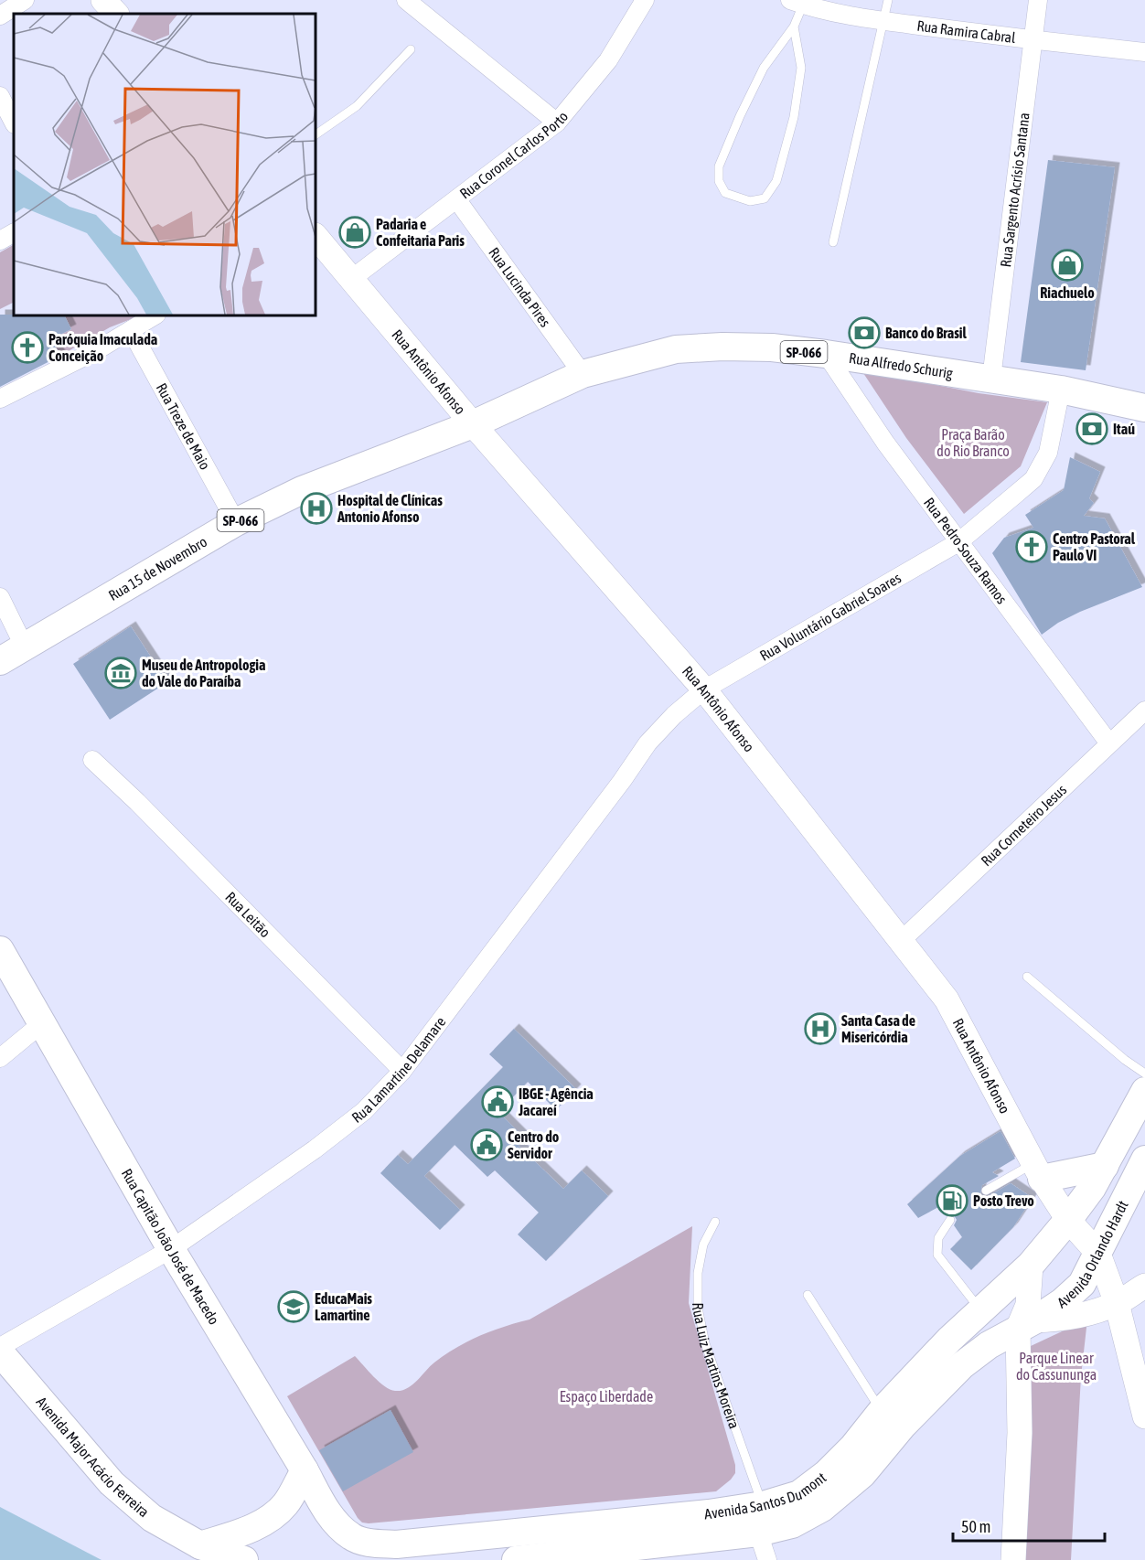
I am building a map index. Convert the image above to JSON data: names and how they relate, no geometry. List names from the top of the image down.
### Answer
{
  "streets": {
    "main road": [
      "SP-066",
      "Rua Alfredo Schurig",
      "Rua 15 de Novembro",
      "Rua Capitão João José de Macedo",
      "Avenida Orlando Hardt",
      "Avenida Major Acácio Ferreira",
      "Avenida Santos Dumont"
    ],
    "street": [
      "Rua Ramira Cabral",
      "Rua Coronel Carlos Porto",
      "Rua Sargento Acrísio Santana",
      "Rua Lucinda Pires",
      "Rua Antônio Afonso",
      "Rua Treze de Maio",
      "Rua Pedro Souza Ramos",
      "Rua Voluntário Gabriel Soares",
      "Rua Corneteiro Jesus",
      "Rua Leitão",
      "Rua Lamartine Delamare"
    ],
    "lane": ["Rua Luiz Martins Moreira"]
  },
  "crossings": [
    ["Rua Ramira Cabral", "Rua Sargento Acrísio Santana"],
    ["Rua Coronel Carlos Porto", "Rua Lucinda Pires"],
    ["Rua Coronel Carlos Porto", "Rua Antônio Afonso"],
    ["Rua Sargento Acrísio Santana", "Rua Alfredo Schurig"],
    ["Rua Lucinda Pires", "Rua Alfredo Schurig"],
    ["Rua Alfredo Schurig", "Rua Antônio Afonso"],
    ["Rua Alfredo Schurig", "Rua Pedro Souza Ramos"],
    ["Rua Alfredo Schurig", "Rua 15 de Novembro"],
    ["Rua Antônio Afonso", "Rua 15 de Novembro"],
    ["Rua Antônio Afonso", "Rua Voluntário Gabriel Soares"],
    ["Rua Antônio Afonso", "Rua Corneteiro Jesus"],
    ["Rua Antônio Afonso", "Rua Lamartine Delamare"],
    ["Rua Antônio Afonso", "Avenida Orlando Hardt"],
    ["Rua Antônio Afonso", "Avenida Santos Dumont"],
    ["Rua Treze de Maio", "Rua 15 de Novembro"],
    ["Rua Pedro Souza Ramos", "Rua Voluntário Gabriel Soares"],
    ["Rua Pedro Souza Ramos", "Rua Corneteiro Jesus"],
    ["Rua Voluntário Gabriel Soares", "Rua Lamartine Delamare"],
    ["Rua Leitão", "Rua Lamartine Delamare"],
    ["Rua Lamartine Delamare", "Rua Capitão João José de Macedo"],
    ["Rua Capitão João José de Macedo", "Avenida Santos Dumont"],
    ["Avenida Orlando Hardt", "Avenida Santos Dumont"],
    ["Rua Luiz Martins Moreira", "Avenida Santos Dumont"]
  ],
  "parks": ["Praça Barão do Rio Branco", "Parque Linear do Cassununga", "Espaço Liberdade"],
  "places": {
    "shop": ["Padaria e Confeitaria Paris", "Riachuelo"],
    "bank": ["Banco do Brasil", "Itaú"],
    "church": ["Paróquia Imaculada Conceição", "Centro Pastoral Paulo VI"],
    "hospital": ["Hospital de Clínicas Antonio Afonso", "Santa Casa de Misericórdia"],
    "museum": ["Museu de Antropologia do Vale do Paraíba"],
    "public building": ["IBGE - Agência Jacareí", "Centro do Servidor"],
    "fuel station": ["Posto Trevo"],
    "school or university": ["EducaMais Lamartine"]
  },
  "scale_bar": "50 m"
}
